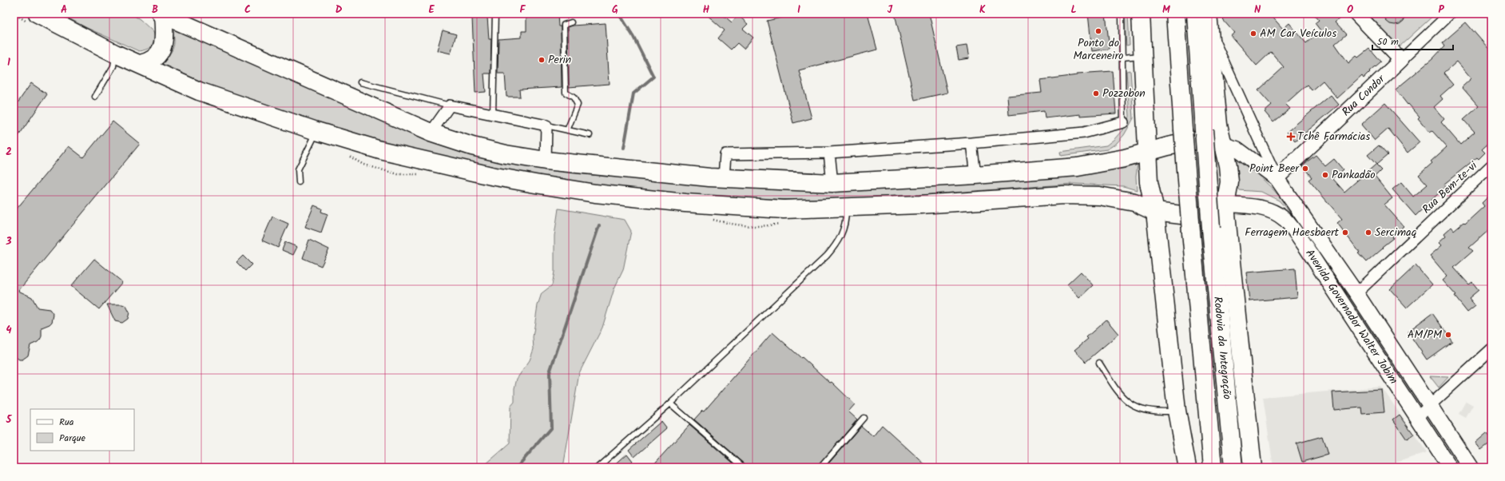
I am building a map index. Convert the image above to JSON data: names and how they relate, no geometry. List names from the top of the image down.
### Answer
{
  "streets": {
    "highway": ["Rodovia da Integração"],
    "main road": ["Rua Condor", "Avenida Governador Walter Jobim"],
    "street": ["Rua Bem-te-vi"]
  },
  "crossings": [
    ["Rua Condor", "Avenida Governador Walter Jobim"],
    ["Rua Bem-te-vi", "Avenida Governador Walter Jobim"]
  ],
  "places": {
    "other": [
      "Ponto do Marceneiro",
      "AM Car Veículos",
      "Perin",
      "Pozzobon",
      "Point Beer",
      "Pankadão",
      "Ferragem Haesbaert",
      "Sercimaq",
      "AM/PM"
    ],
    "health": ["Tchê Farmácias"]
  },
  "legend": ["Rua", "Parque"],
  "scale_bar": "50 m",
  "grid": {
    "columns": [
      "A",
      "B",
      "C",
      "D",
      "E",
      "F",
      "G",
      "H",
      "I",
      "J",
      "K",
      "L",
      "M",
      "N",
      "O",
      "P"
    ],
    "rows": [
      "1",
      "2",
      "3",
      "4",
      "5"
    ]
  }
}
